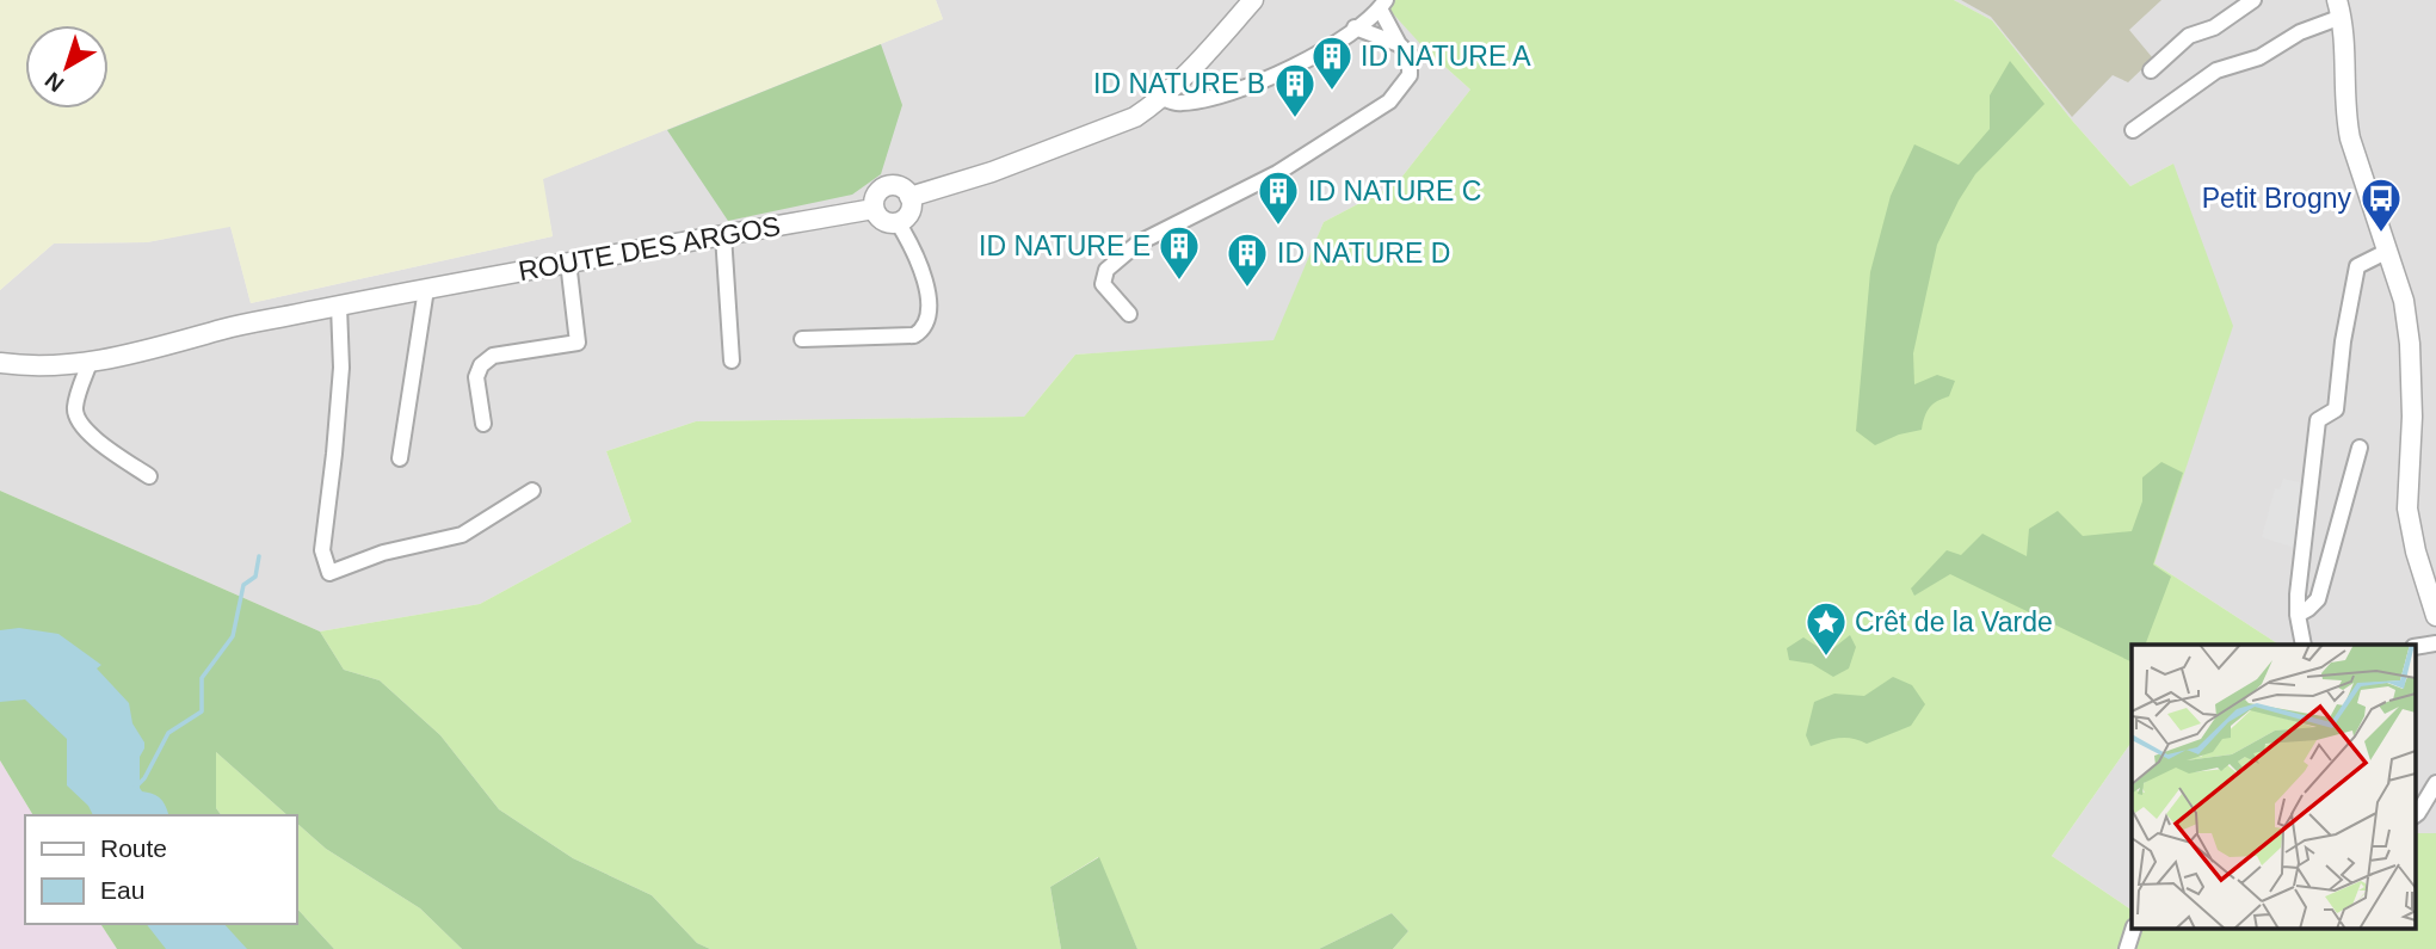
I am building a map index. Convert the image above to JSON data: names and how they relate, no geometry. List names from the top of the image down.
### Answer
{
  "streets": {
    "street": ["ROUTE DES ARGOS"]
  },
  "places": {
    "building": [
      "ID NATURE A",
      "ID NATURE B",
      "ID NATURE C",
      "ID NATURE E",
      "ID NATURE D"
    ],
    "bus stop": ["Petit Brogny"],
    "place": ["Crêt de la Varde"]
  },
  "legend": ["Route", "Eau"],
  "north": "bottom left"
}
